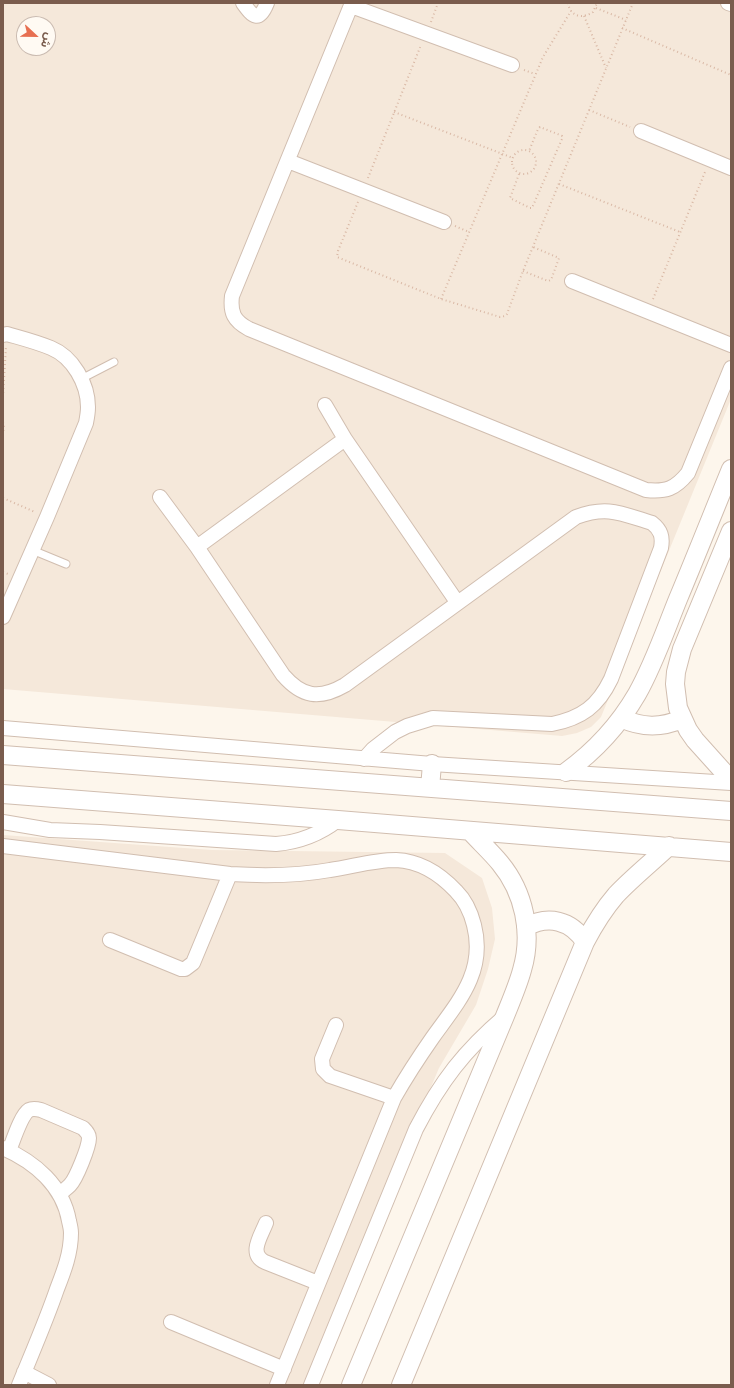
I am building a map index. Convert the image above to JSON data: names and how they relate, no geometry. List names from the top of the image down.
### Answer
{
  "north": "right"
}
